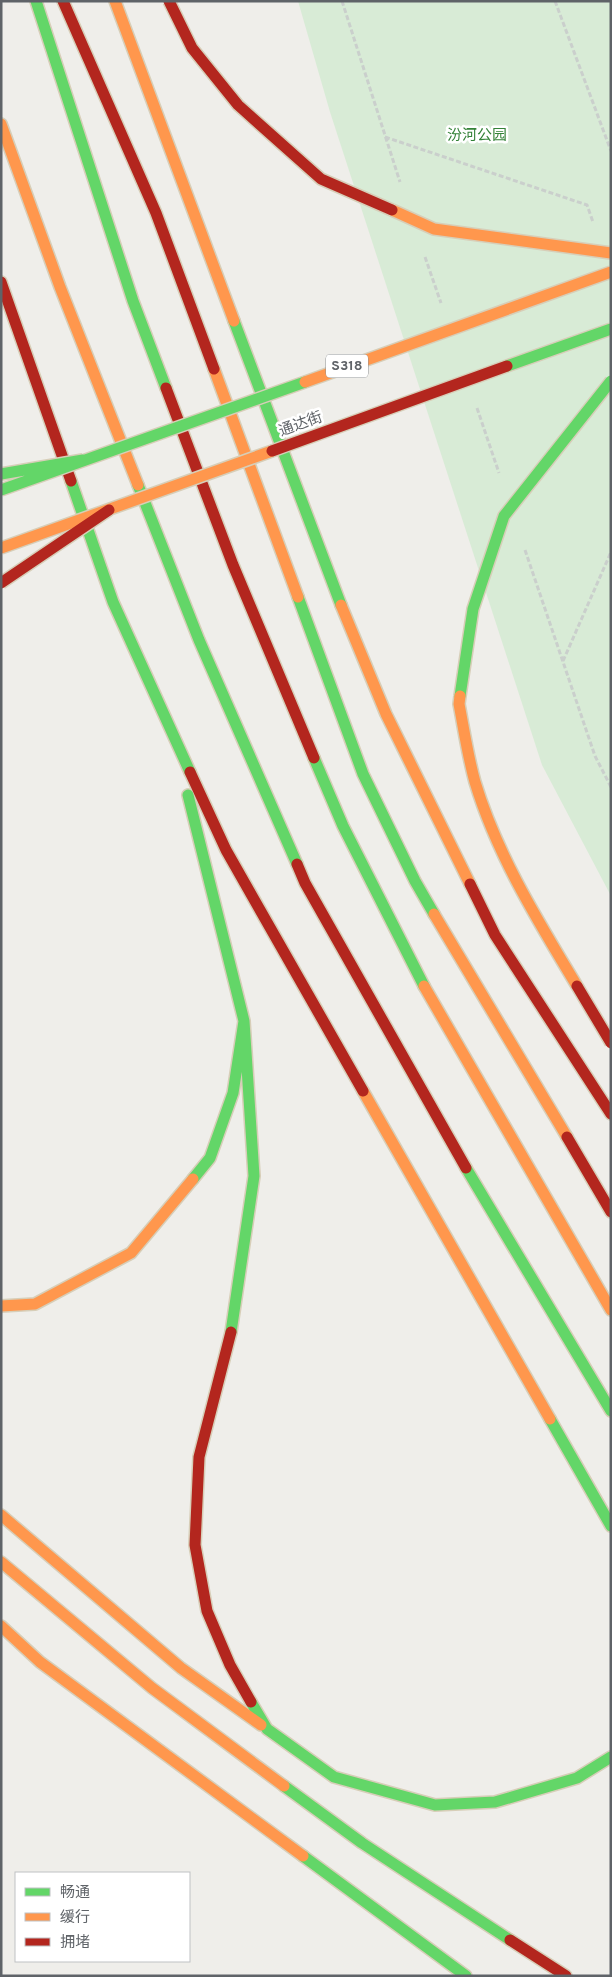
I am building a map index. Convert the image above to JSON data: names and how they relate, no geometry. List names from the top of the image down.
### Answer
{
  "streets": {
    "main road": ["S318", "通达街"]
  },
  "parks": ["汾河公园"],
  "legend": ["畅通", "缓行", "拥堵"]
}
